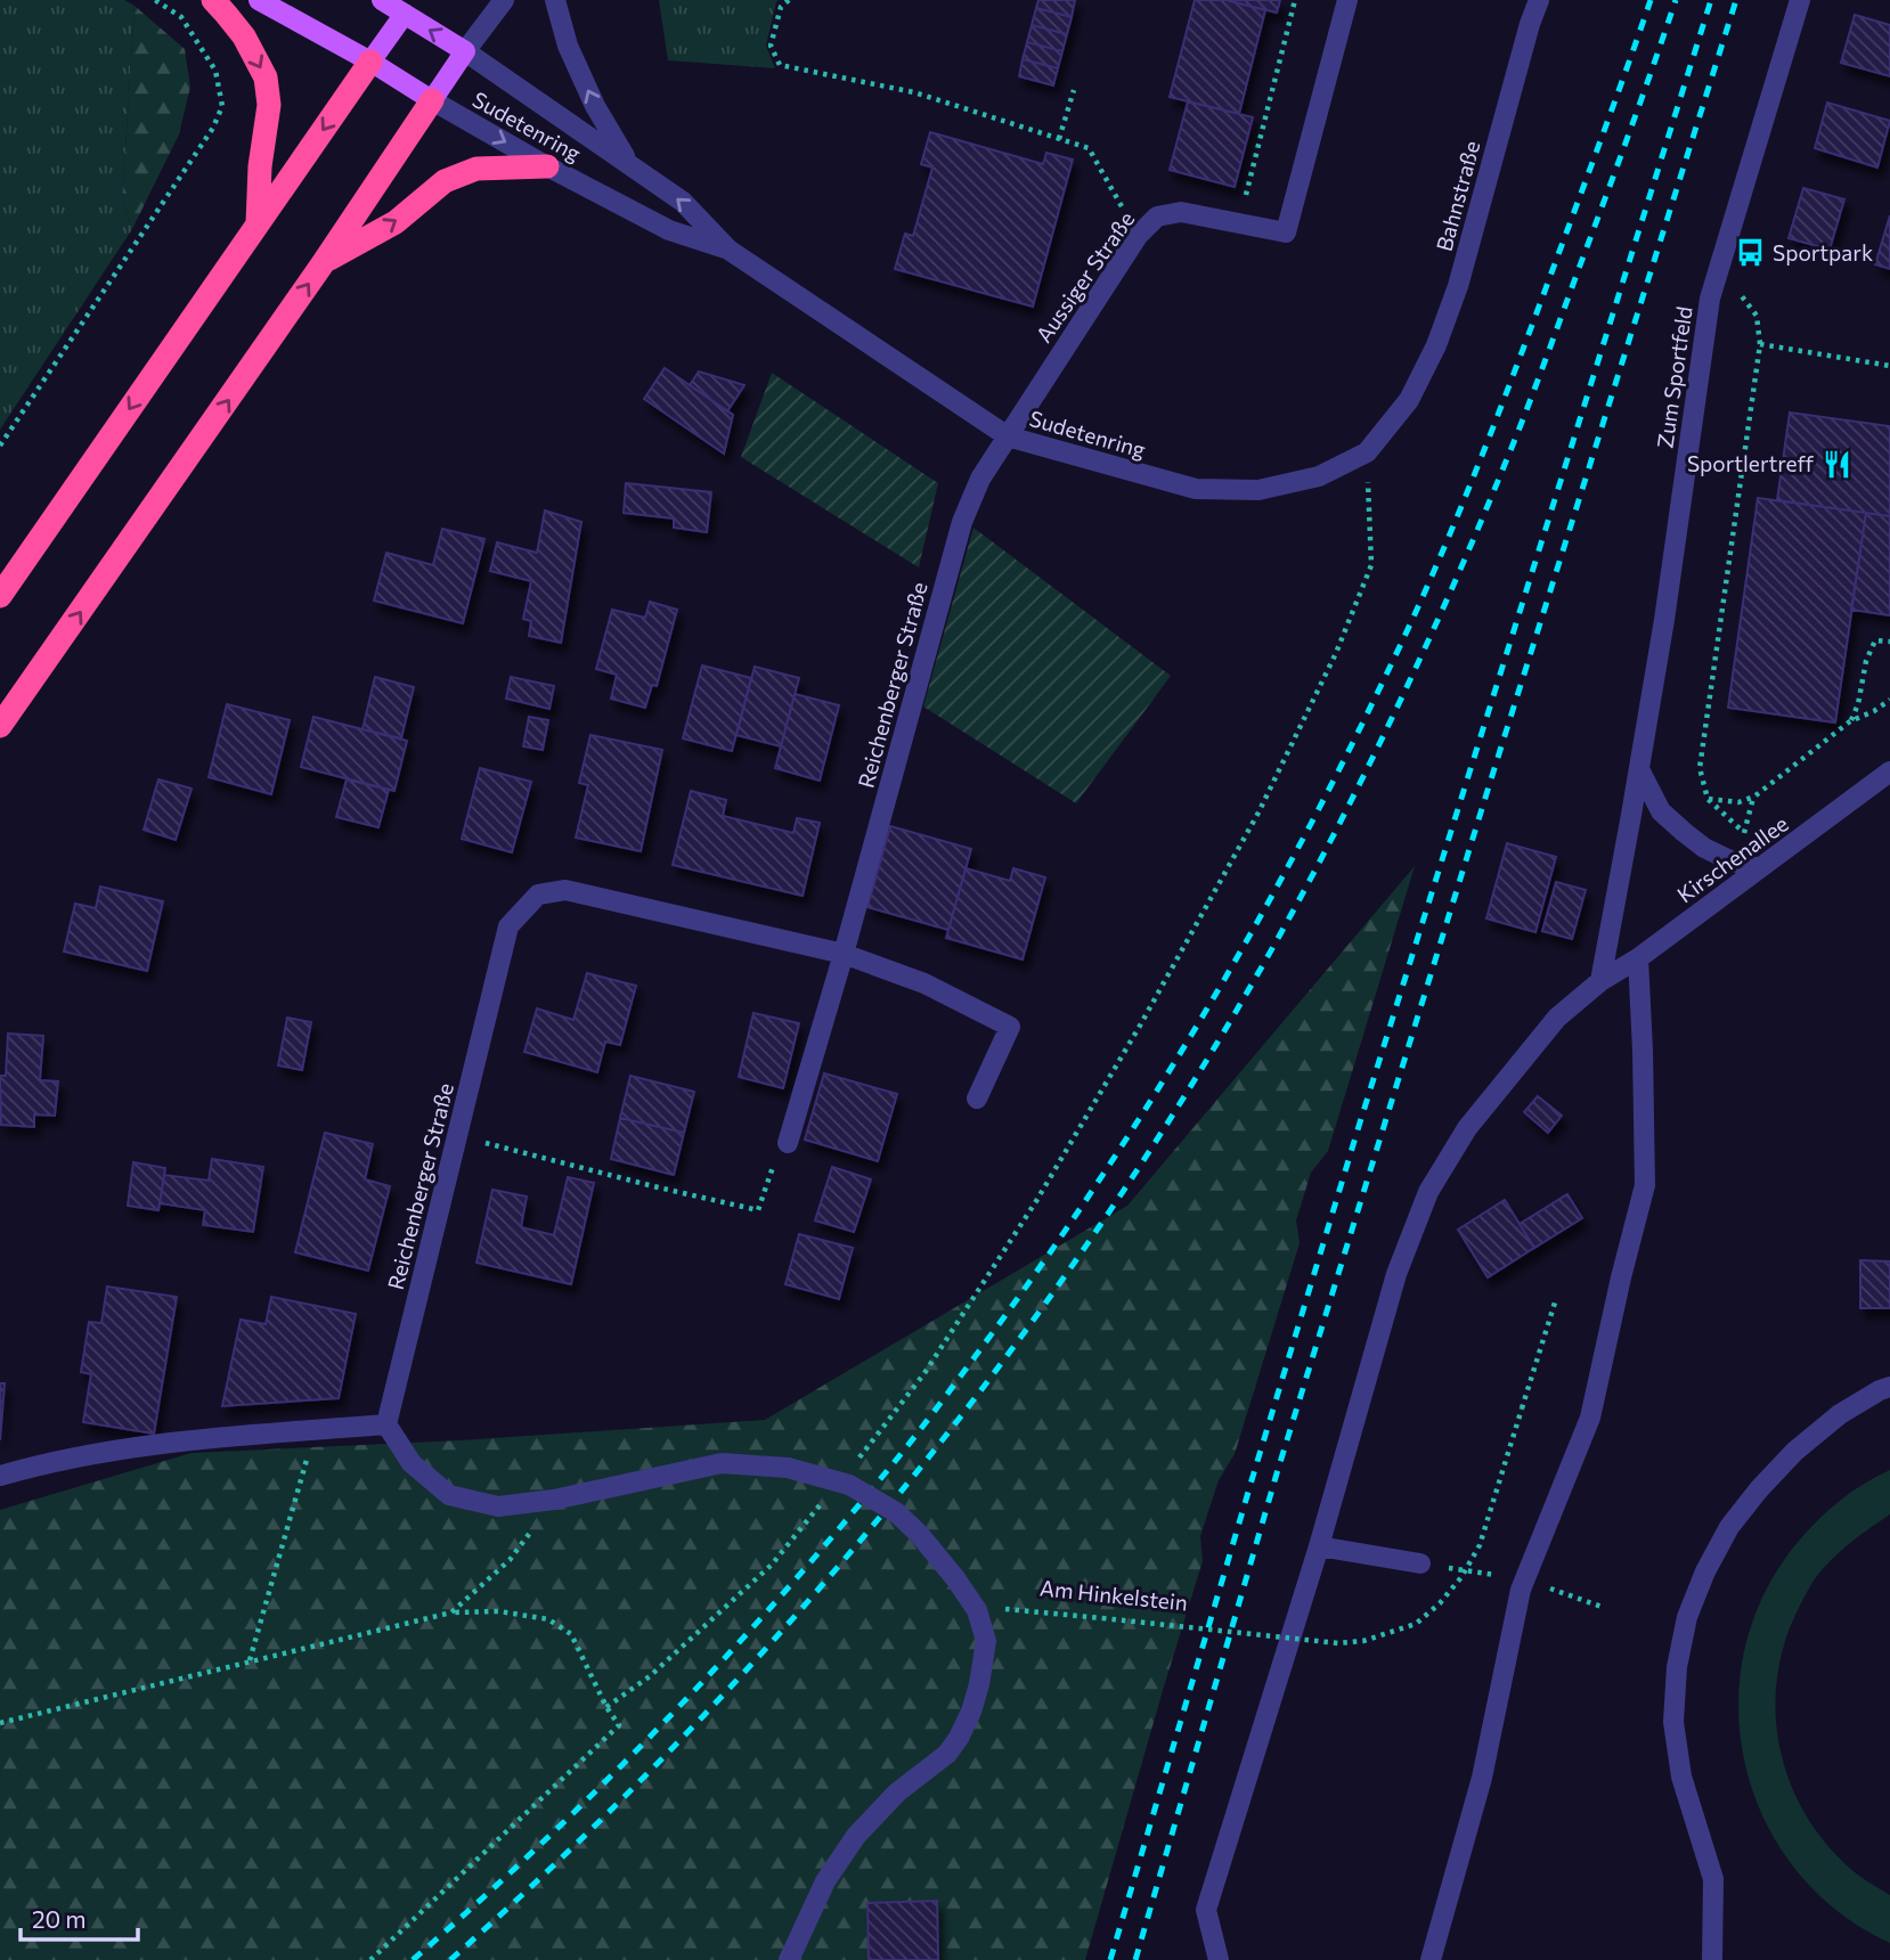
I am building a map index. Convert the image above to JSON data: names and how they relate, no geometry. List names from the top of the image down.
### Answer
{
  "streets": {
    "street": [
      "Sudetenring",
      "Bahnstraße",
      "Aussiger Straße",
      "Zum Sportfeld",
      "Reichenberger Straße",
      "Kirschenallee"
    ],
    "path": ["Am Hinkelstein"]
  },
  "crossings": [
    ["Sudetenring", "Bahnstraße"],
    ["Sudetenring", "Aussiger Straße"],
    ["Sudetenring", "Reichenberger Straße"],
    ["Aussiger Straße", "Reichenberger Straße"],
    ["Zum Sportfeld", "Kirschenallee"]
  ],
  "places": {
    "bus stop": ["Sportpark"],
    "restaurant": ["Sportlertreff"]
  },
  "scale_bar": "20 m"
}
